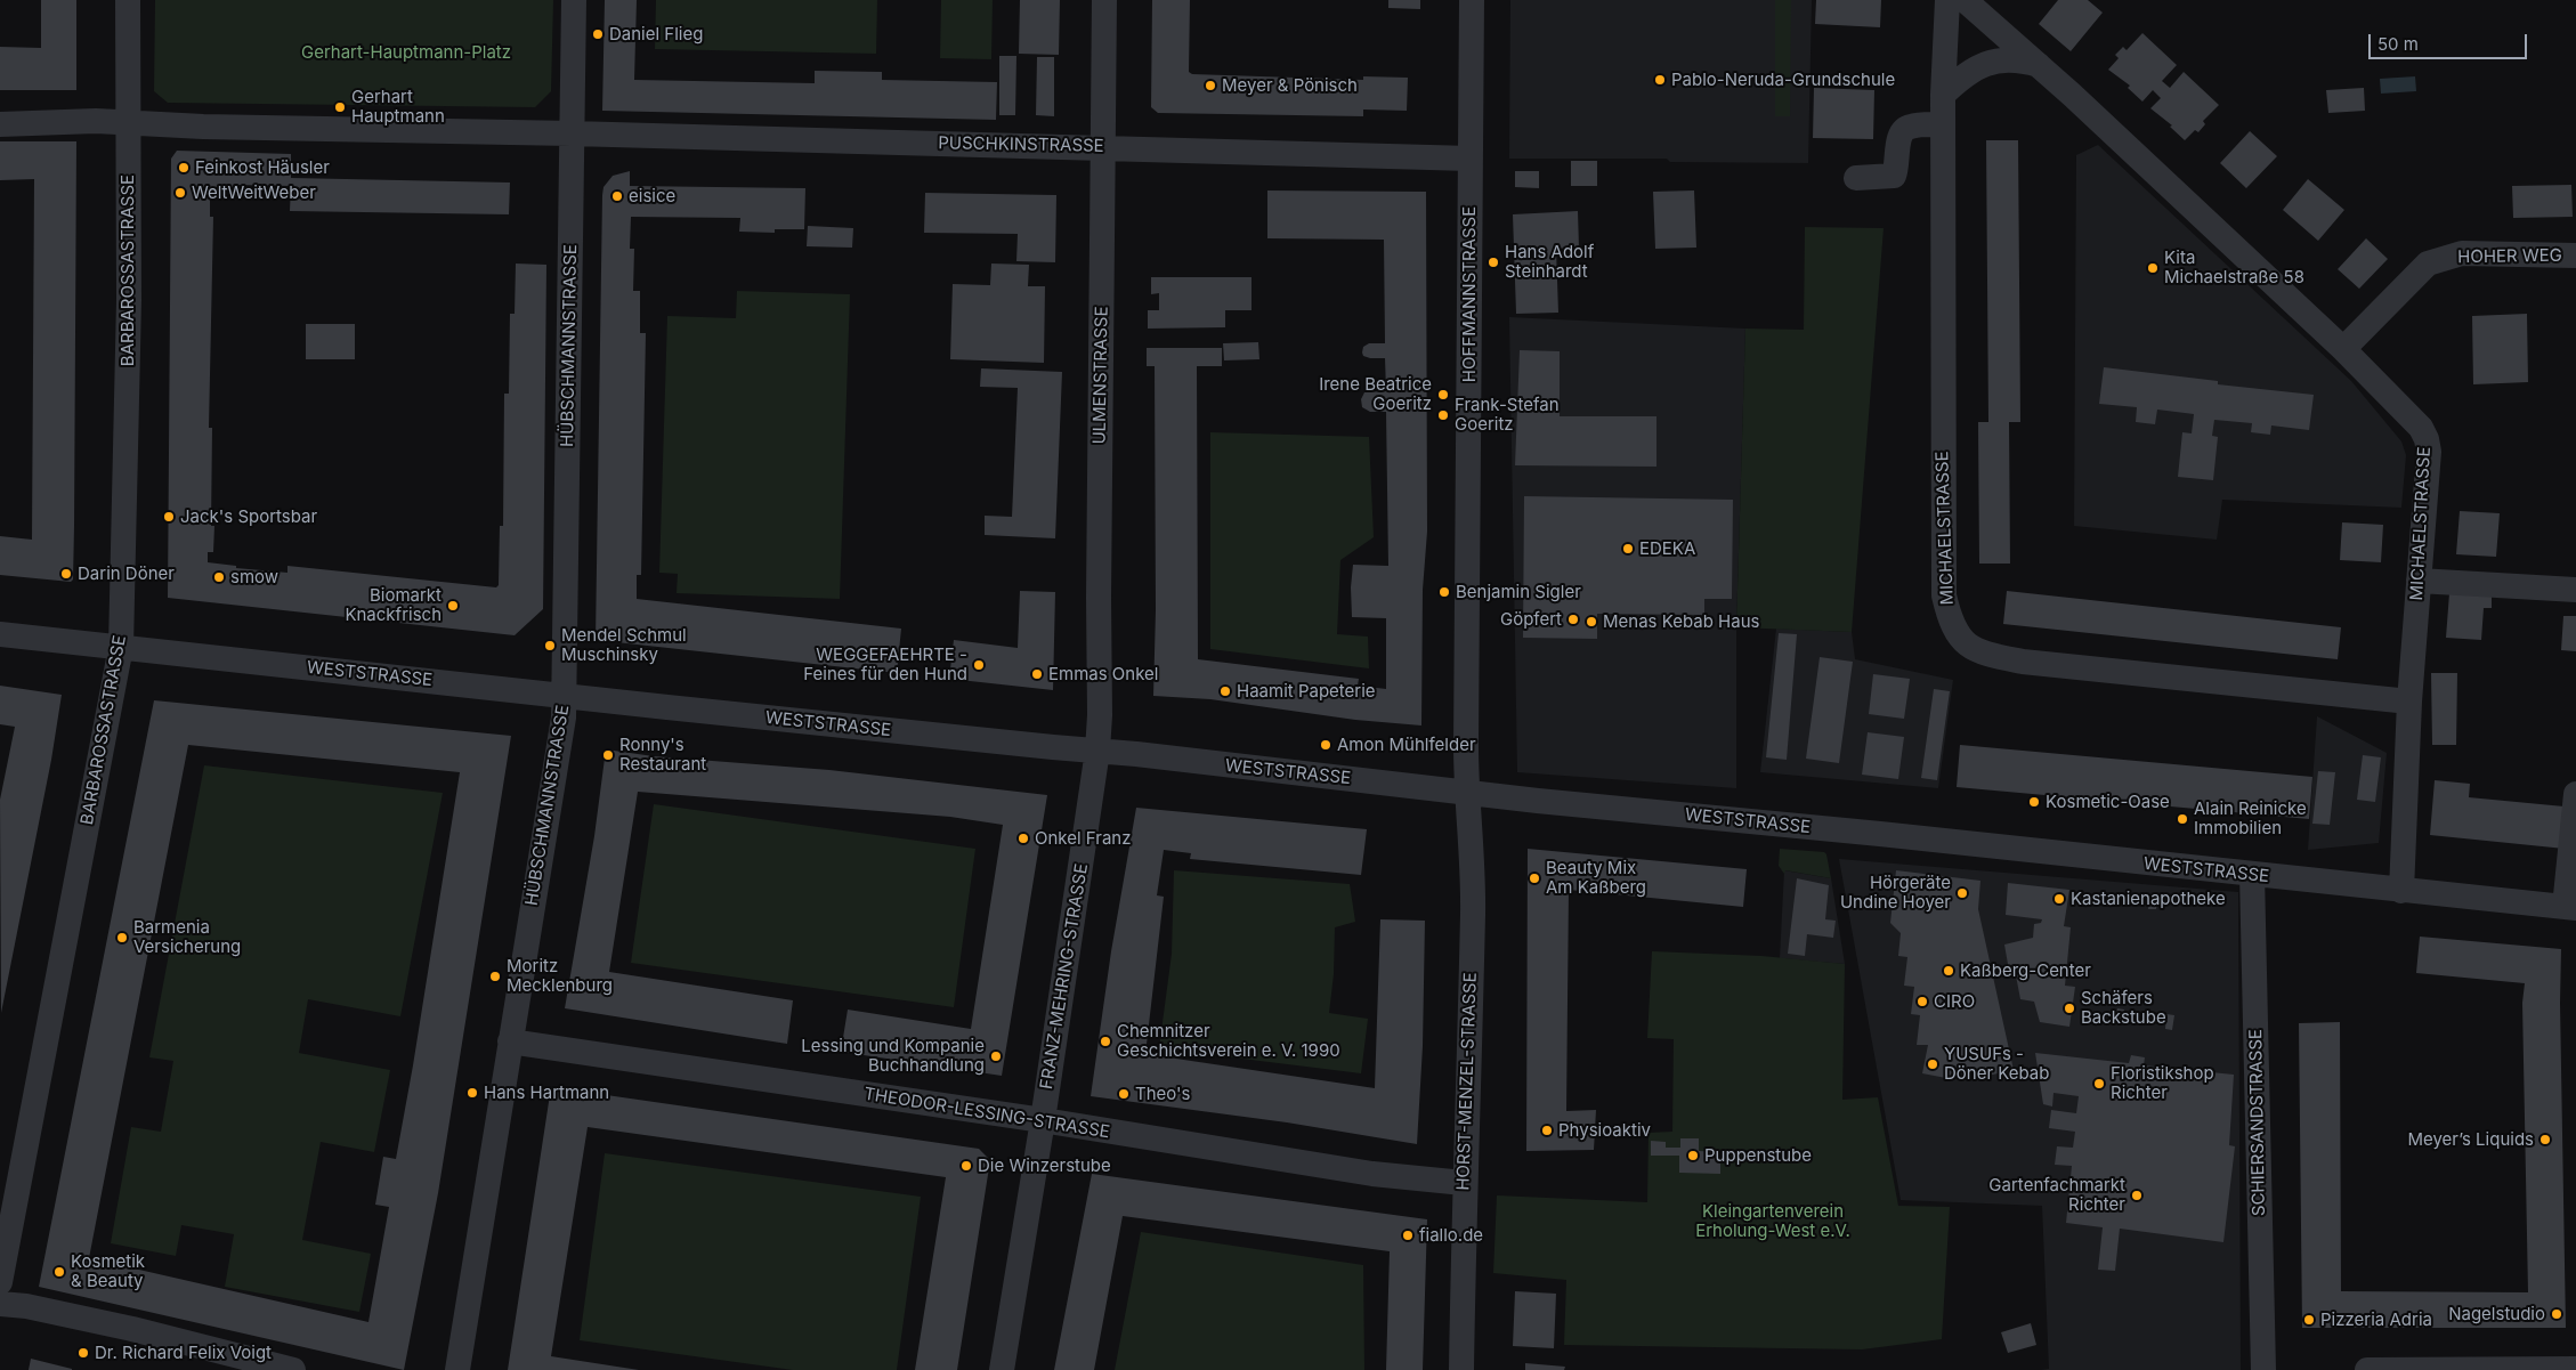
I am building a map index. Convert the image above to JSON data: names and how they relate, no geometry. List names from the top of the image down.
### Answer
{
  "streets": {
    "street": [
      "PUSCHKINSTRASSE",
      "HOHER WEG",
      "BARBAROSSASTRASSE",
      "HOFFMANNSTRASSE",
      "HÜBSCHMANNSTRASSE",
      "ULMENSTRASSE",
      "MICHAELSTRASSE",
      "WESTSTRASSE",
      "FRANZ-MEHRING-STRASSE",
      "HORST-MENZEL-STRASSE",
      "THEODOR-LESSING-STRASSE",
      "SCHIERSANDSTRASSE"
    ]
  },
  "crossings": [
    ["PUSCHKINSTRASSE", "HOFFMANNSTRASSE"],
    ["PUSCHKINSTRASSE", "HÜBSCHMANNSTRASSE"],
    ["PUSCHKINSTRASSE", "ULMENSTRASSE"],
    ["HOHER WEG", "MICHAELSTRASSE"],
    ["BARBAROSSASTRASSE", "WESTSTRASSE"],
    ["HOFFMANNSTRASSE", "WESTSTRASSE"],
    ["HOFFMANNSTRASSE", "HORST-MENZEL-STRASSE"],
    ["HÜBSCHMANNSTRASSE", "WESTSTRASSE"],
    ["HÜBSCHMANNSTRASSE", "THEODOR-LESSING-STRASSE"],
    ["ULMENSTRASSE", "WESTSTRASSE"],
    ["ULMENSTRASSE", "FRANZ-MEHRING-STRASSE"],
    ["MICHAELSTRASSE", "WESTSTRASSE"],
    ["WESTSTRASSE", "FRANZ-MEHRING-STRASSE"],
    ["WESTSTRASSE", "HORST-MENZEL-STRASSE"],
    ["WESTSTRASSE", "SCHIERSANDSTRASSE"],
    ["FRANZ-MEHRING-STRASSE", "THEODOR-LESSING-STRASSE"],
    ["HORST-MENZEL-STRASSE", "THEODOR-LESSING-STRASSE"]
  ],
  "parks": ["Gerhart-Hauptmann-Platz", "Kleingartenverein Erholung-West e.V."],
  "places": [
    "Daniel Flieg",
    "Pablo-Neruda-Grundschule",
    "Meyer & Pönisch",
    "Gerhart Hauptmann",
    "Feinkost Häusler",
    "WeltWeitWeber",
    "eisice",
    "Hans Adolf Steinhardt",
    "Kita Michaelstraße 58",
    "Irene Beatrice Goeritz",
    "Frank-Stefan Goeritz",
    "Jack's Sportsbar",
    "EDEKA",
    "Darin Döner",
    "smow",
    "Benjamin Sigler",
    "Biomarkt Knackfrisch",
    "Göpfert",
    "Menas Kebab Haus",
    "Mendel Schmul Muschinsky",
    "WEGGEFAEHRTE - Feines für den Hund",
    "Emmas Onkel",
    "Haamit Papeterie",
    "Amon Mühlfelder",
    "Ronny's Restaurant",
    "Kosmetic-Oase",
    "Alain Reinicke Immobilien",
    "Onkel Franz",
    "Beauty Mix Am Kaßberg",
    "Hörgeräte Undine Hoyer",
    "Kastanienapotheke",
    "Barmenia Versicherung",
    "Kaßberg-Center",
    "Moritz Mecklenburg",
    "CIRO",
    "Schäfers Backstube",
    "Chemnitzer Geschichtsverein e. V. 1990",
    "Lessing und Kompanie Buchhandlung",
    "YUSUFs - Döner Kebab",
    "Floristikshop Richter",
    "Hans Hartmann",
    "Theo's",
    "Physioaktiv",
    "Meyer’s Liquids",
    "Puppenstube",
    "Die Winzerstube",
    "Gartenfachmarkt Richter",
    "fiallo.de",
    "Kosmetik & Beauty",
    "Nagelstudio",
    "Pizzeria Adria",
    "Dr. Richard Felix Voigt"
  ],
  "scale_bar": "50 m"
}
